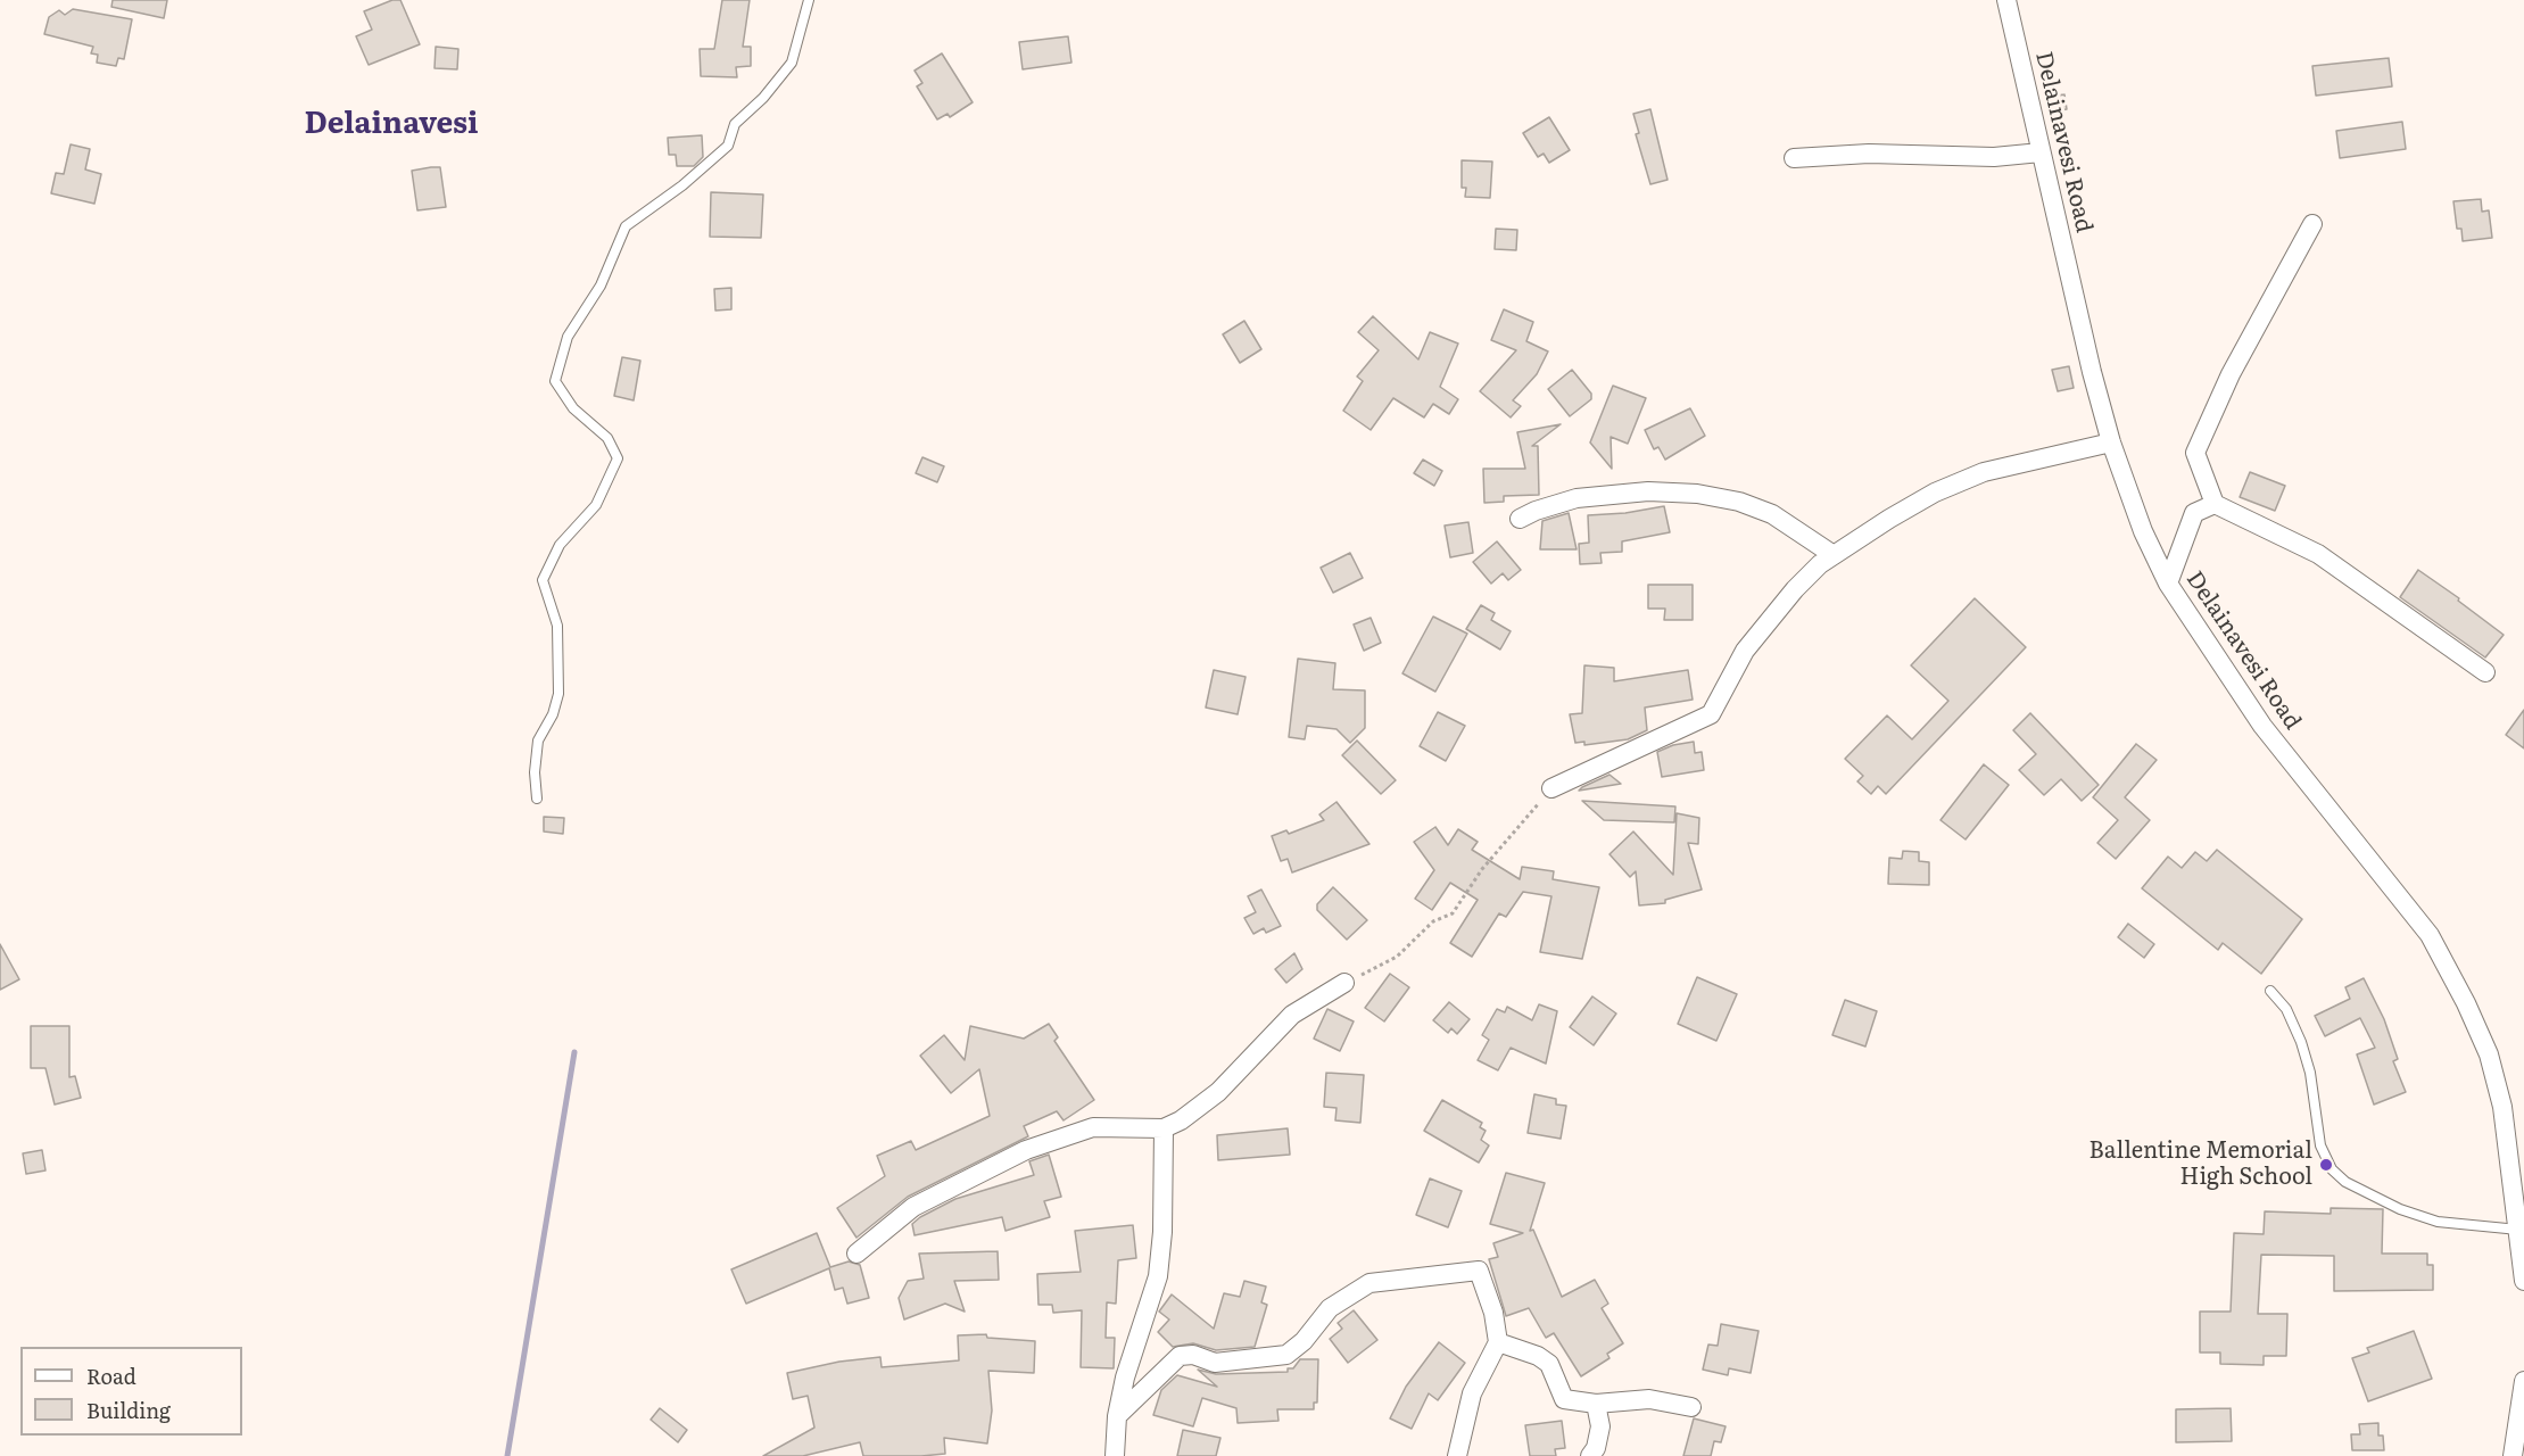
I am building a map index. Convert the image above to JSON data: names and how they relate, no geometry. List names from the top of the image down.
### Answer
{
  "streets": {
    "street": ["Delainavesi Road"]
  },
  "districts": ["Delainavesi"],
  "places": ["Ballentine Memorial High School"],
  "legend": ["Road", "Building"]
}
